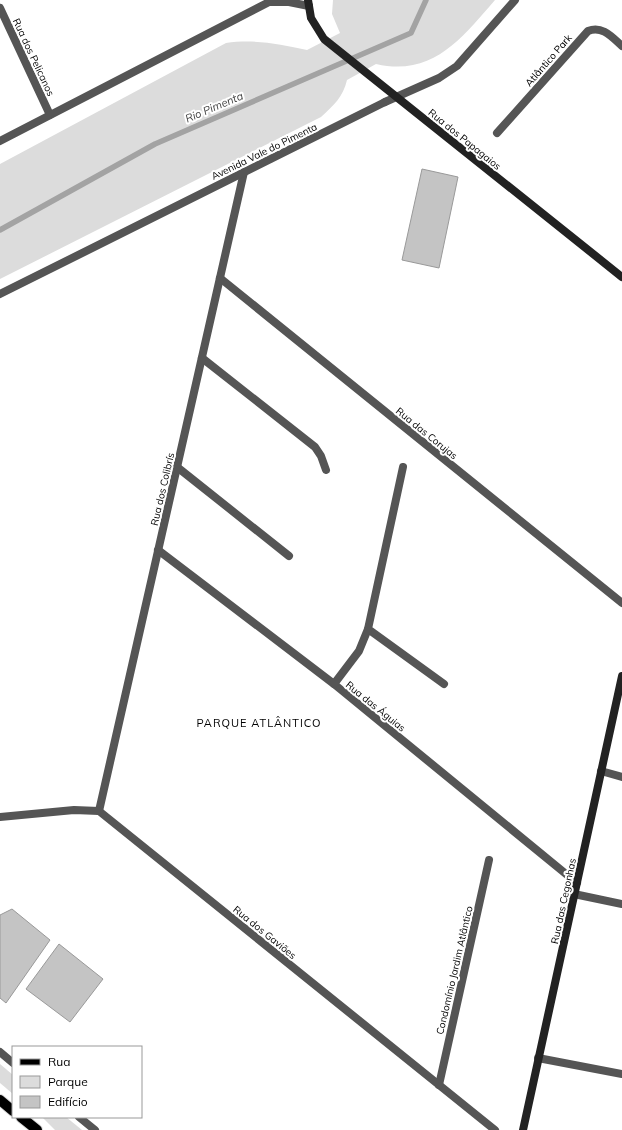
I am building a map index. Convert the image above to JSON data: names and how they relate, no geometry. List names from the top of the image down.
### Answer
{
  "streets": {
    "main road": ["Rua dos Papagaios", "Rua das Cegonhas"],
    "street": [
      "Rua dos Pelicanos",
      "Atlântico Park",
      "Avenida Vale do Pimenta",
      "Rua das Corujas",
      "Rua dos Colibrís",
      "Rua das Águias",
      "Rua dos Gaviões",
      "Condomínio Jardim Atlântico"
    ]
  },
  "crossings": [
    ["Rua dos Papagaios", "Avenida Vale do Pimenta"],
    ["Avenida Vale do Pimenta", "Rua dos Colibrís"],
    ["Rua das Corujas", "Rua dos Colibrís"],
    ["Rua dos Colibrís", "Rua das Águias"],
    ["Rua dos Colibrís", "Rua dos Gaviões"],
    ["Rua das Águias", "Rua das Cegonhas"],
    ["Rua dos Gaviões", "Condomínio Jardim Atlântico"]
  ],
  "districts": ["PARQUE ATLÂNTICO"],
  "water": ["Rio Pimenta"],
  "legend": ["Rua", "Parque", "Edifício"]
}
